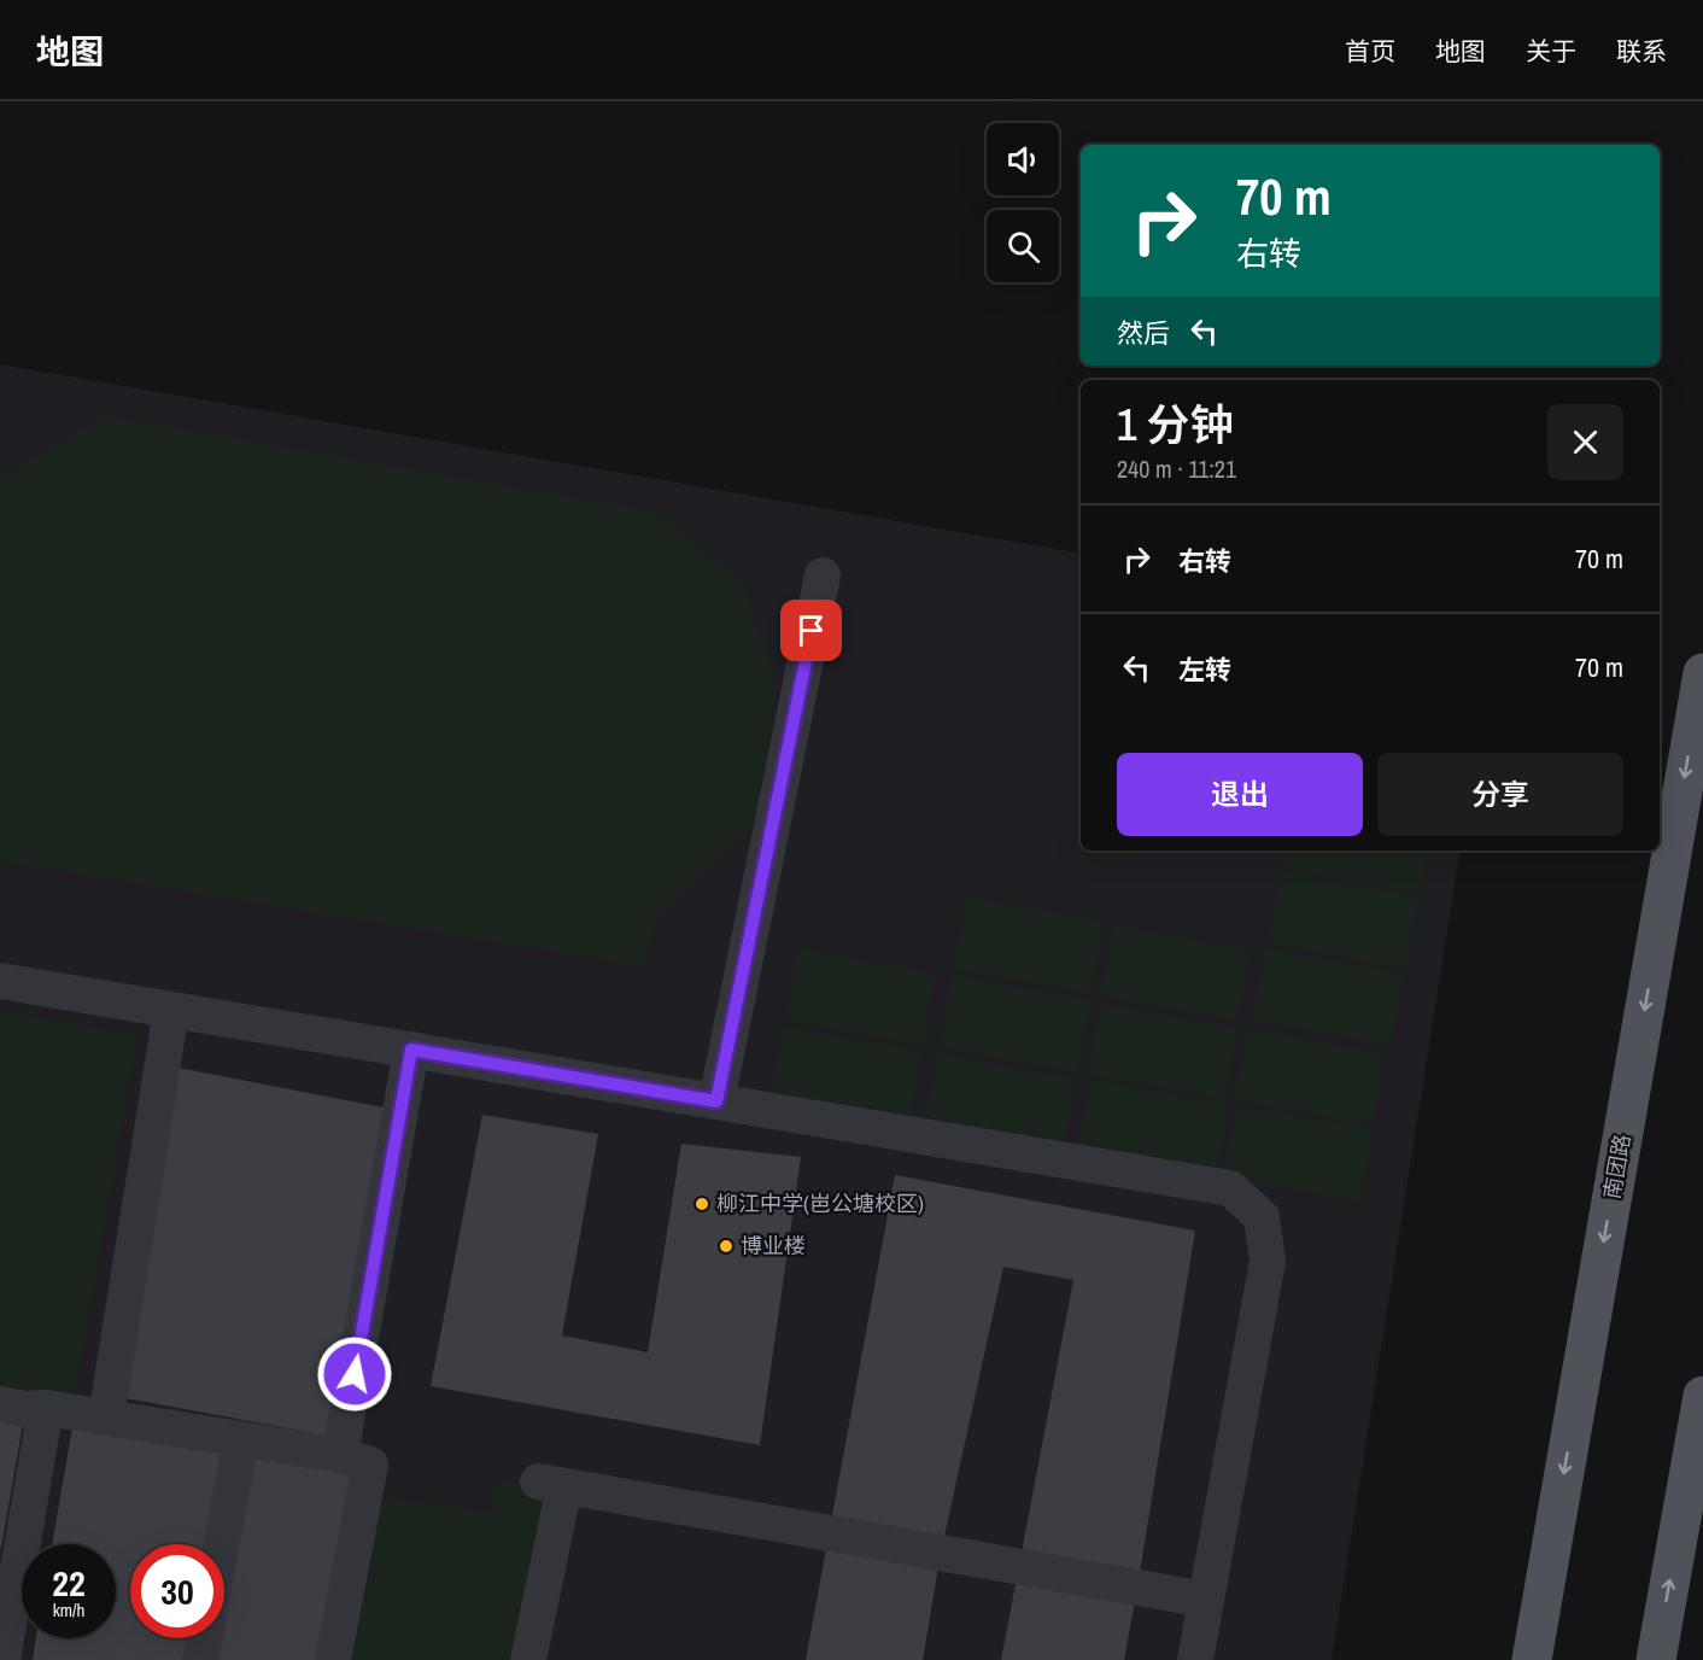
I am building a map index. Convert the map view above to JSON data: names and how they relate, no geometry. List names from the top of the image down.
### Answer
{
  "streets": {
    "main road": ["南团路"]
  },
  "one_way": ["南团路"],
  "places": ["柳江中学(岜公塘校区)", "博业楼"],
  "page": {
    "header": "地图",
    "nav": [
      "首页",
      "地图",
      "关于",
      "联系"
    ],
    "turn": ["70 m", "右转"],
    "then": "然后",
    "heading": ["1 分钟", "240 m · 11:21"],
    "list": [
      {
        "name": "右转",
        "value": "70 m"
      },
      {
        "name": "左转",
        "value": "70 m"
      }
    ],
    "buttons": ["退出", "分享"],
    "speed": "22 km/h",
    "limit": "30"
  }
}
